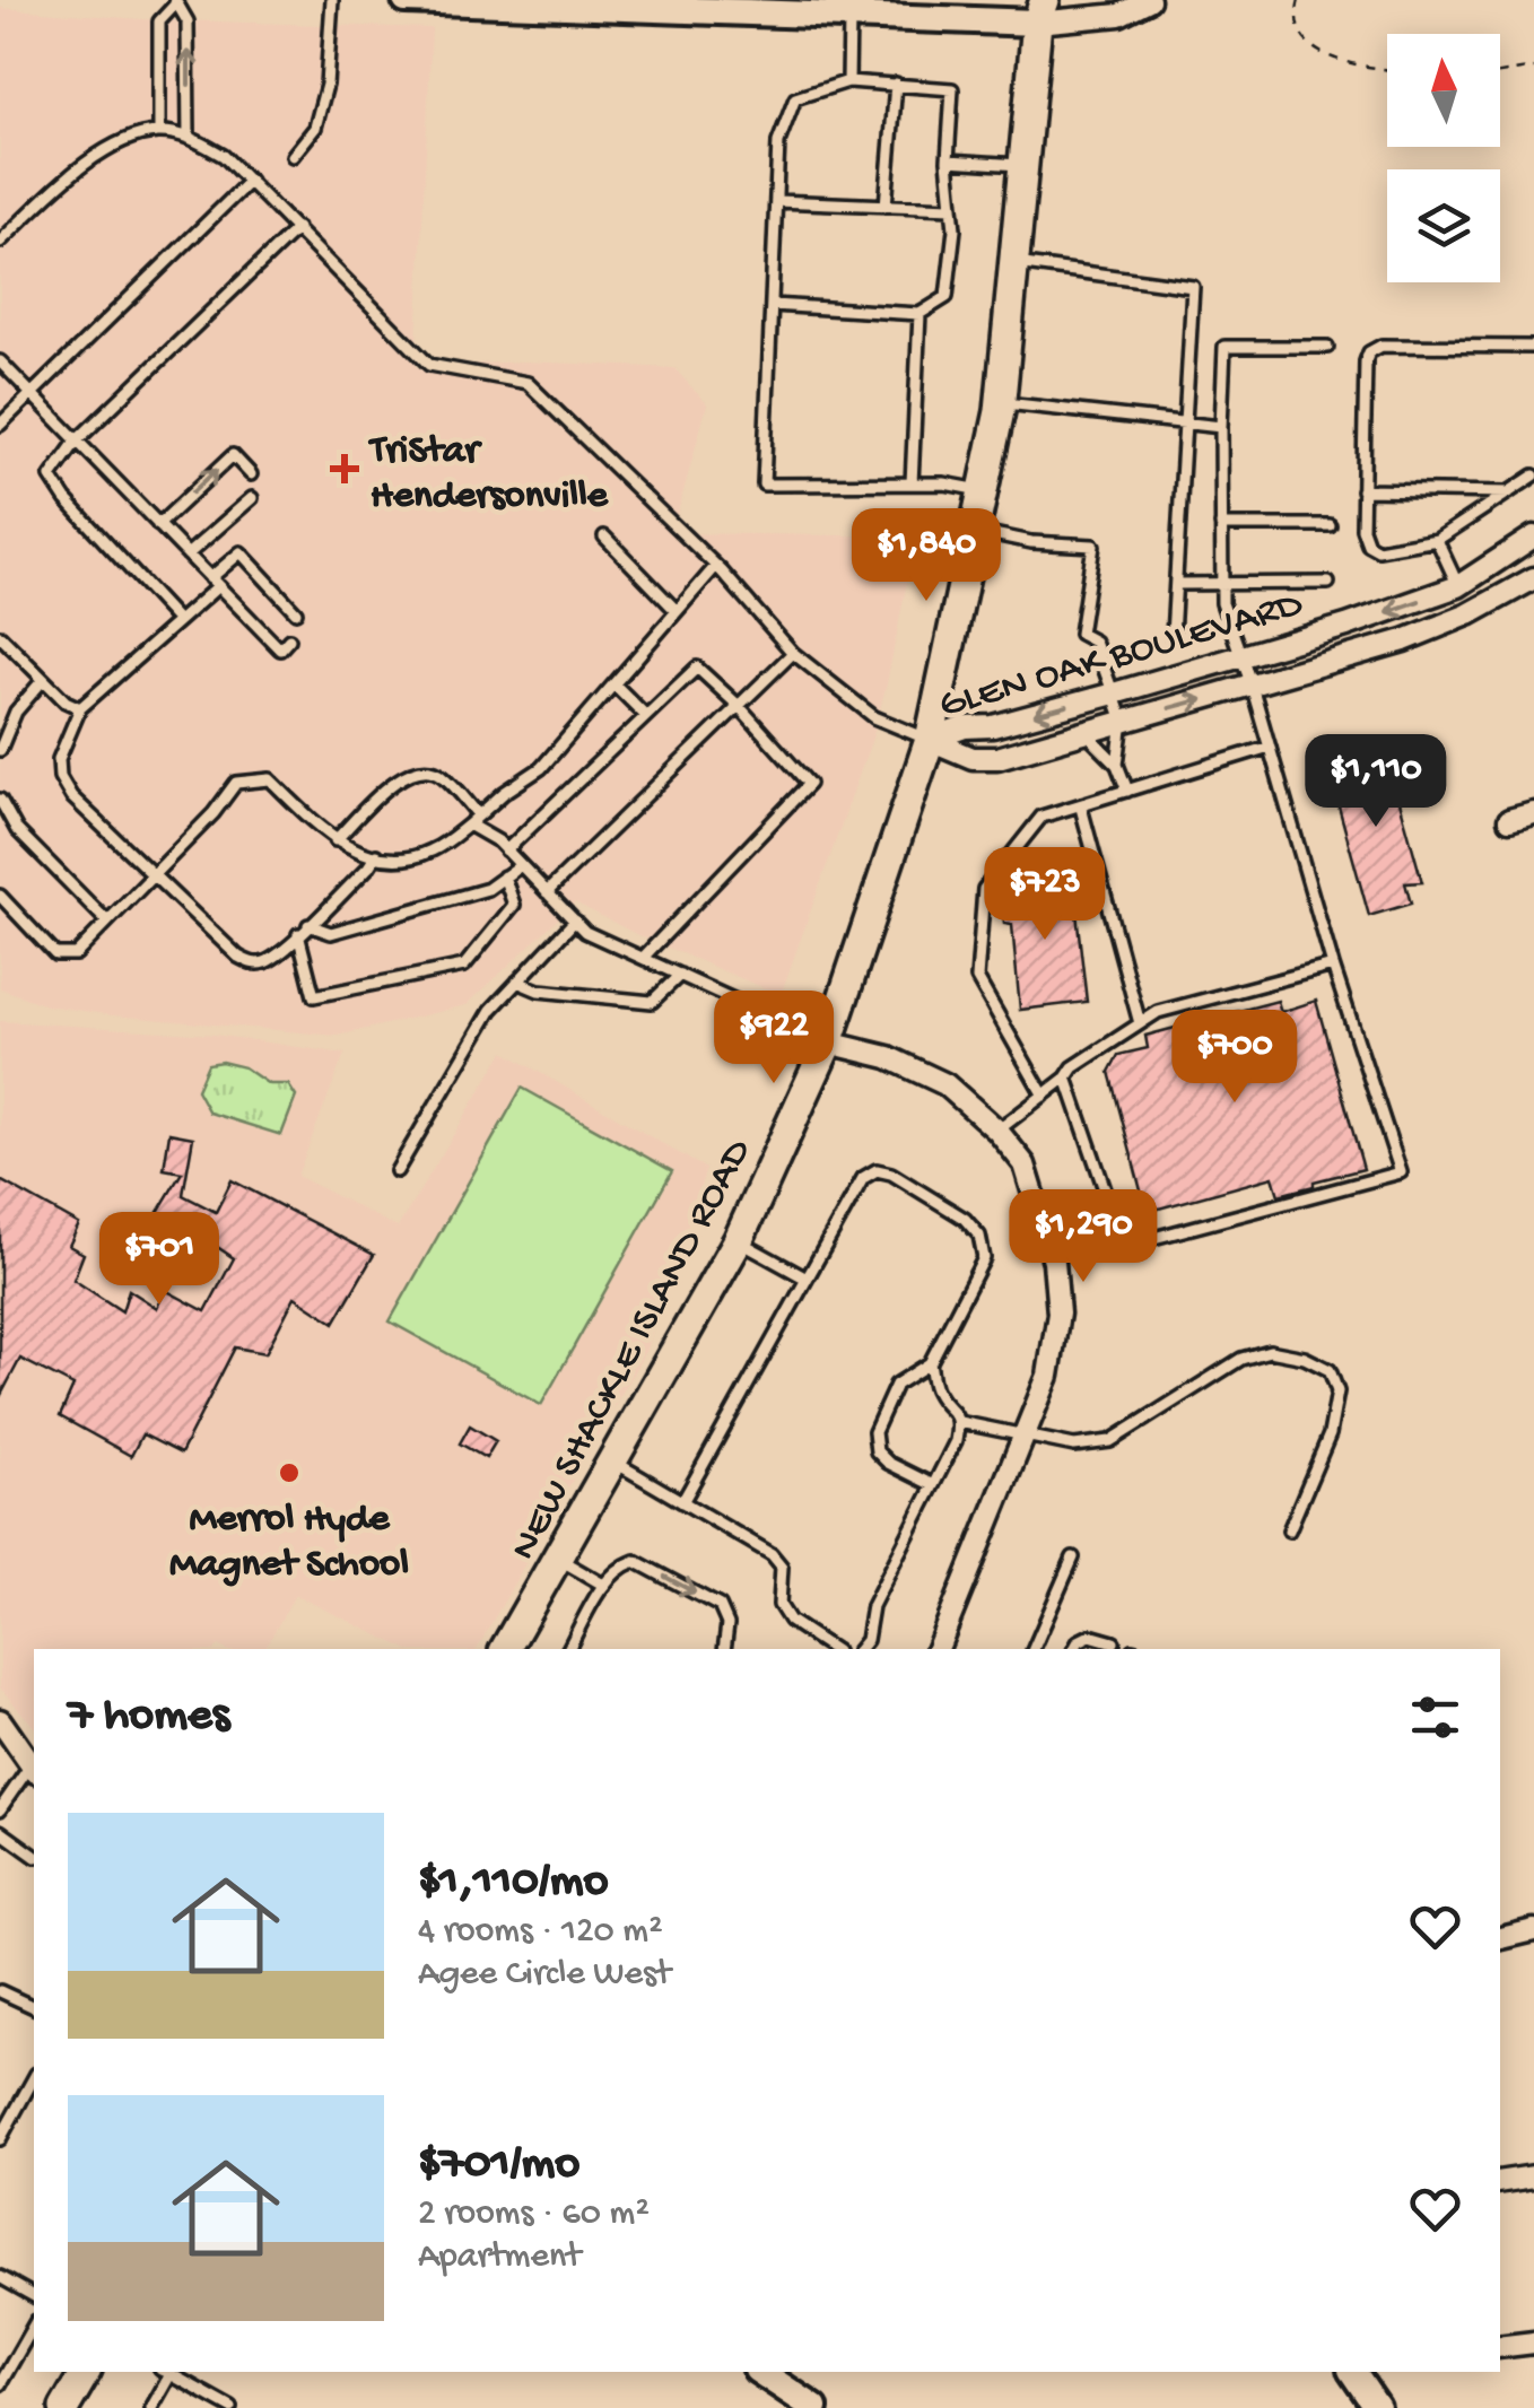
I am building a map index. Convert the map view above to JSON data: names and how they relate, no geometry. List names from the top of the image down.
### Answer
{
  "streets": {
    "main road": ["NEW SHACKLE ISLAND ROAD"],
    "street": ["GLEN OAK BOULEVARD"]
  },
  "crossings": [
    ["GLEN OAK BOULEVARD", "NEW SHACKLE ISLAND ROAD"]
  ],
  "places": {
    "health": ["TriStar Hendersonville"],
    "other": ["Merrol Hyde Magnet School"]
  },
  "north": "top",
  "page": {
    "price": [
      "$1,840",
      "$1,110",
      "$723",
      "$922",
      "$700",
      "$1,290",
      "$701"
    ],
    "heading": "7 homes",
    "list": [
      {
        "name": "$1,110/mo",
        "note": "4 rooms · 120 m² · Agee Circle West"
      },
      {
        "name": "$701/mo",
        "note": "2 rooms · 60 m² · Apartment"
      }
    ]
  }
}
